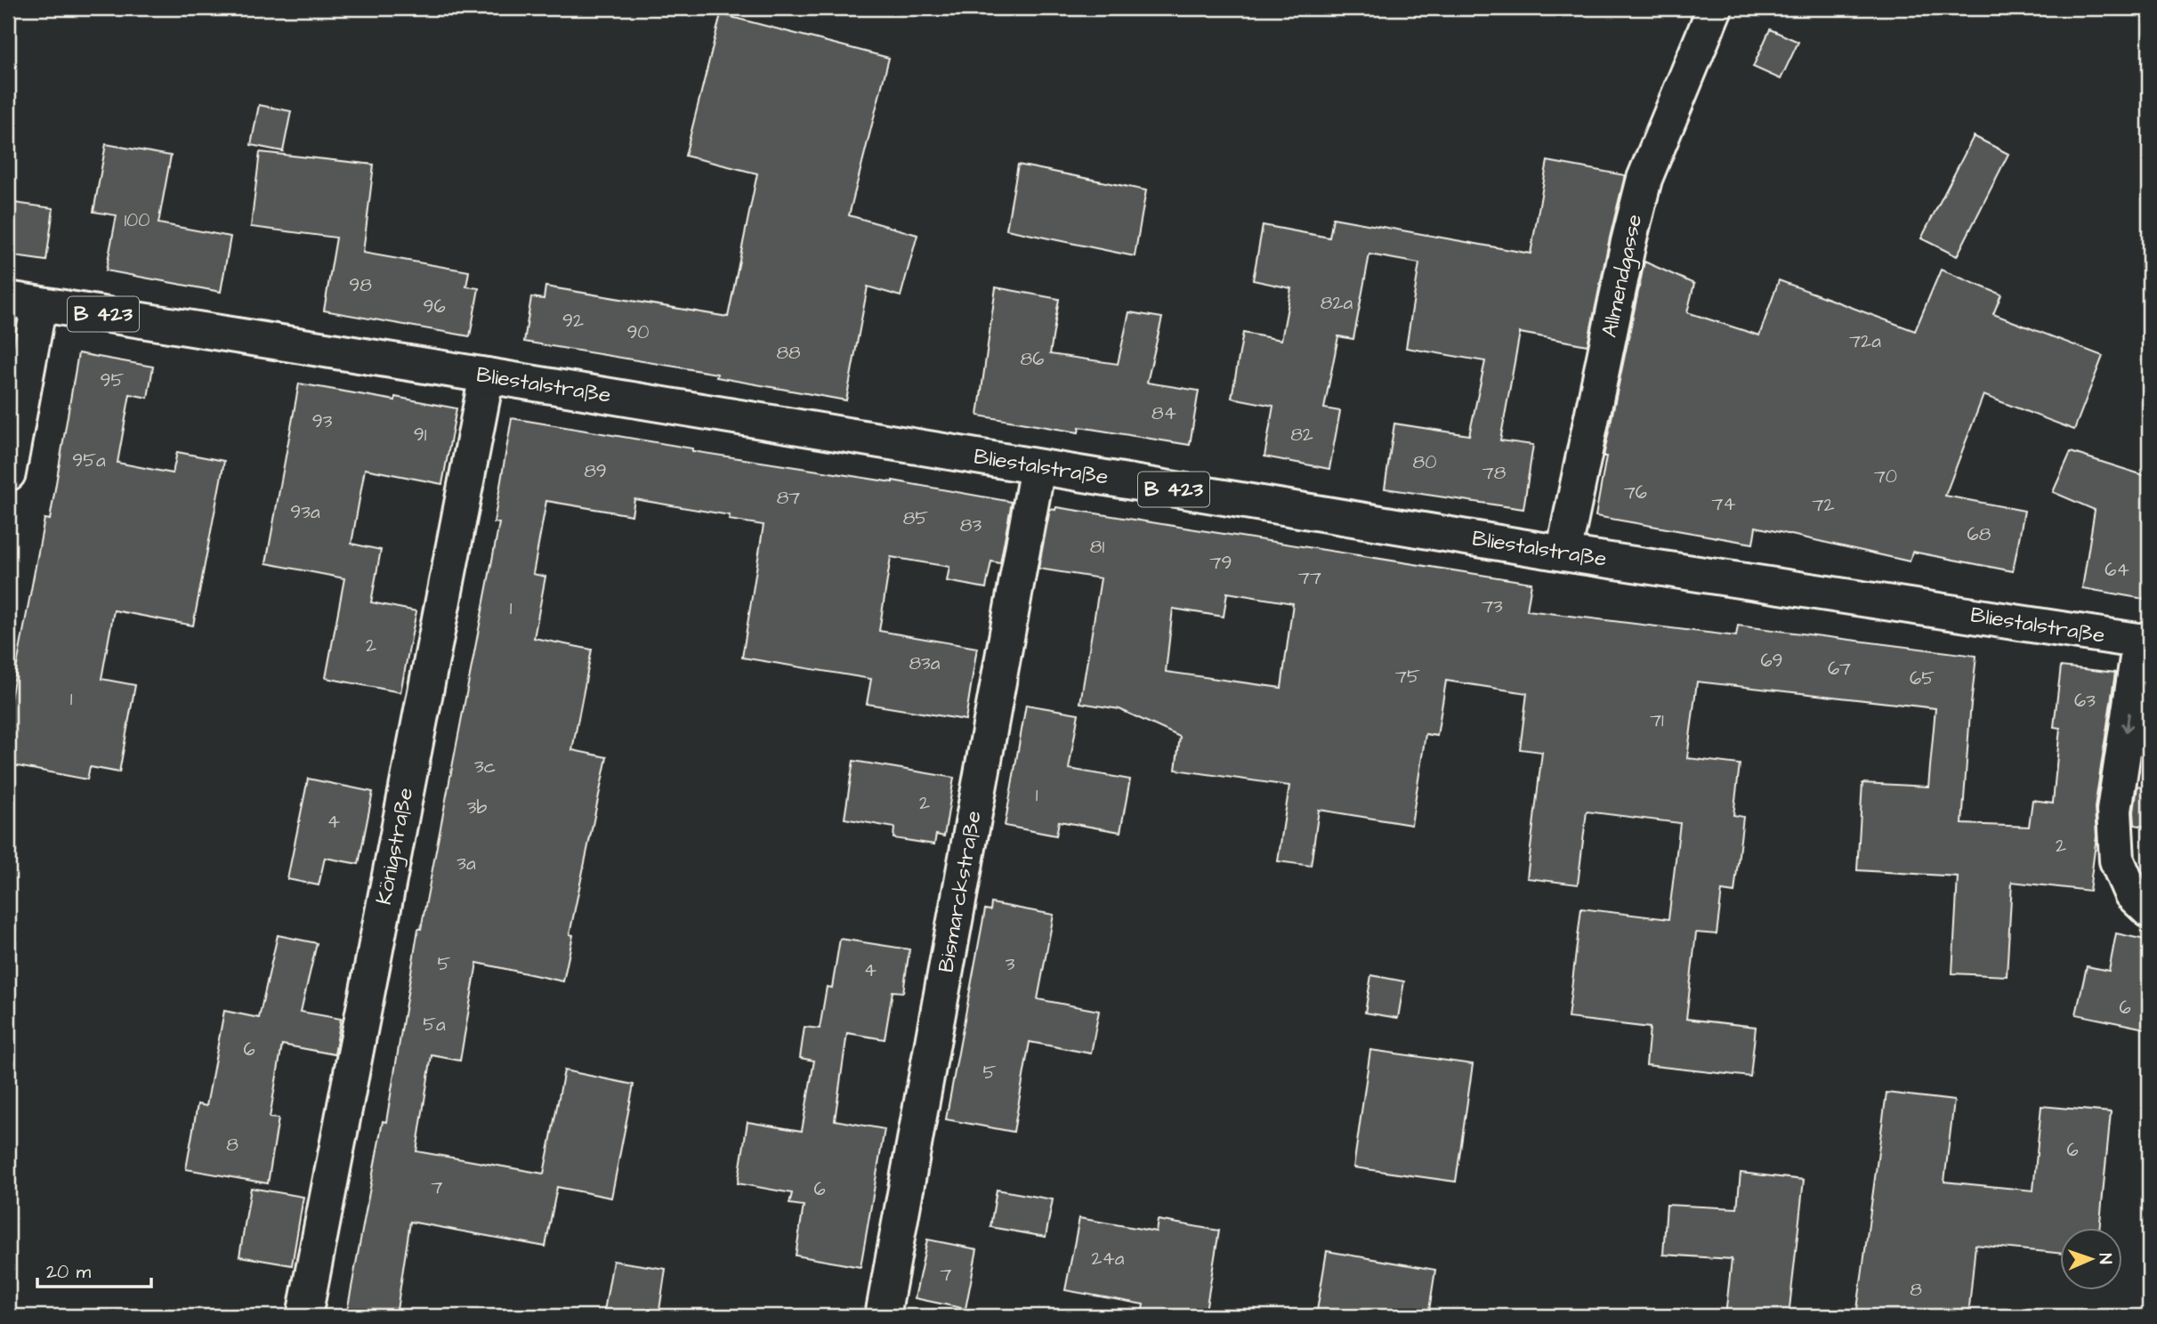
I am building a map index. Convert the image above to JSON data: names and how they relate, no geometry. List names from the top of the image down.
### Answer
{
  "streets": {
    "street": [
      "Allmendgasse",
      "B 423",
      "Bliestalstraße",
      "Königstraße",
      "Bismarckstraße"
    ]
  },
  "crossings": [
    ["Allmendgasse", "Bliestalstraße"],
    ["Bliestalstraße", "Königstraße"],
    ["Bliestalstraße", "Bismarckstraße"]
  ],
  "house_numbers": [
    "100",
    "98",
    "82a",
    "96",
    "92",
    "90",
    "72a",
    "88",
    "86",
    "95",
    "84",
    "93",
    "91",
    "82",
    "95a",
    "80",
    "89",
    "78",
    "70",
    "76",
    "87",
    "74",
    "72",
    "93a",
    "85",
    "83",
    "68",
    "81",
    "79",
    "64",
    "77",
    "73",
    "1",
    "2",
    "69",
    "83a",
    "67",
    "75",
    "65",
    "1",
    "63",
    "71",
    "3c",
    "1",
    "2",
    "3b",
    "4",
    "2",
    "3a",
    "5",
    "3",
    "4",
    "6",
    "5a",
    "6",
    "5",
    "8",
    "6",
    "7",
    "6",
    "24a",
    "7",
    "8"
  ],
  "scale_bar": "20 m",
  "north": "right"
}
